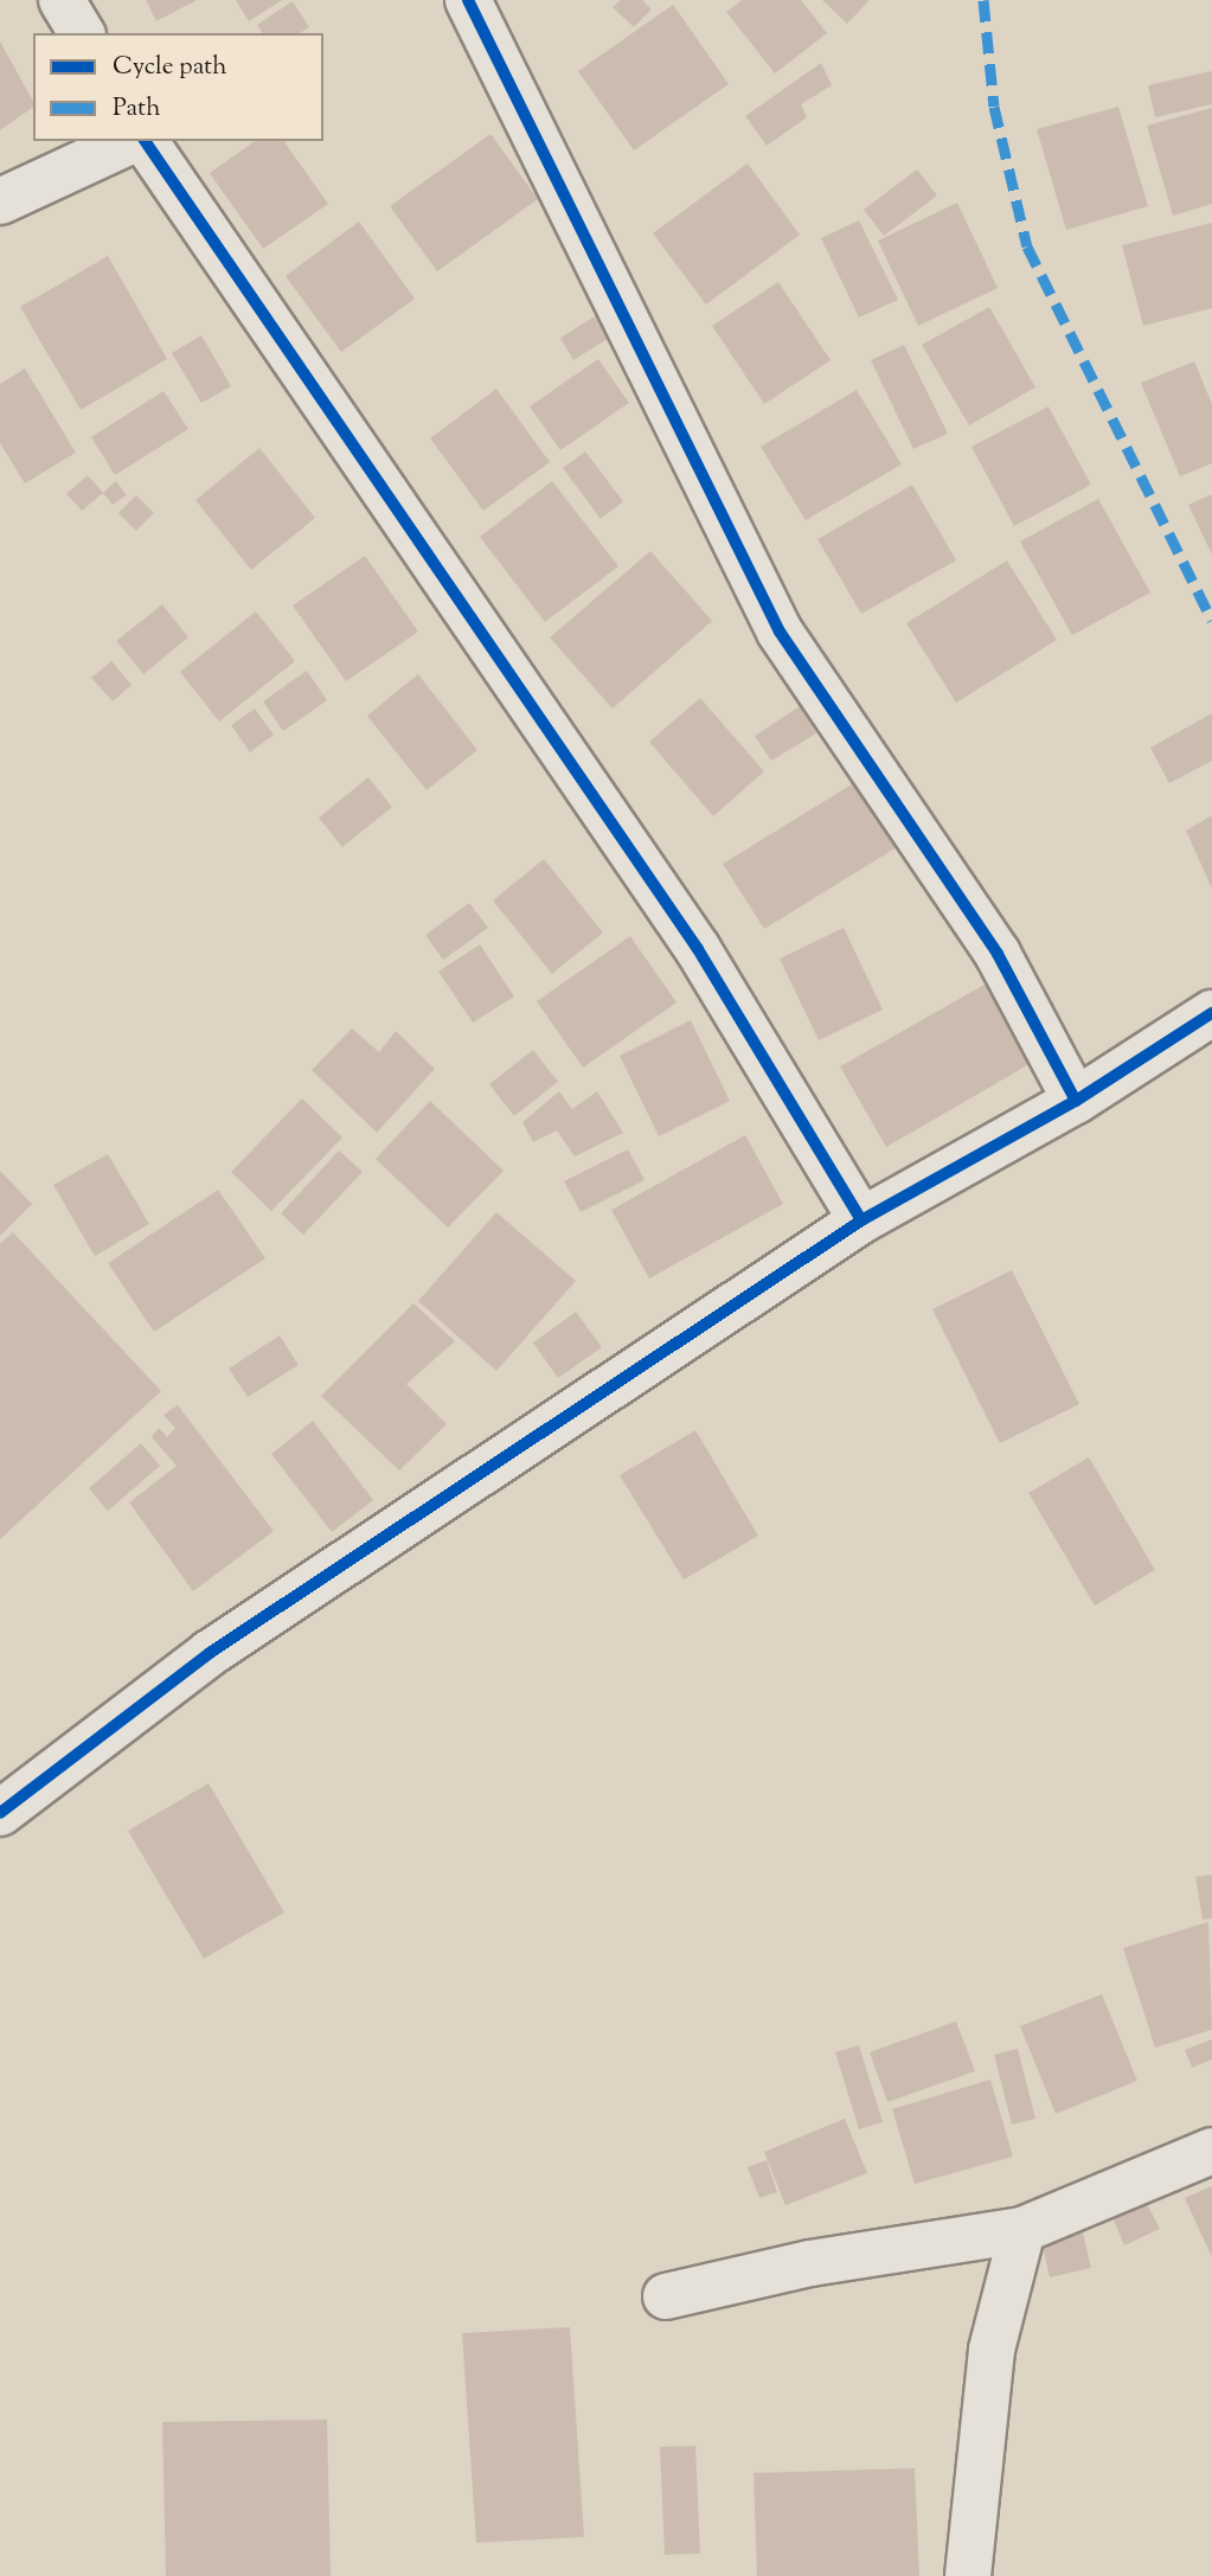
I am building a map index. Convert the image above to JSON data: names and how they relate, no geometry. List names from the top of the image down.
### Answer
{
  "legend": ["Cycle path", "Path"]
}
